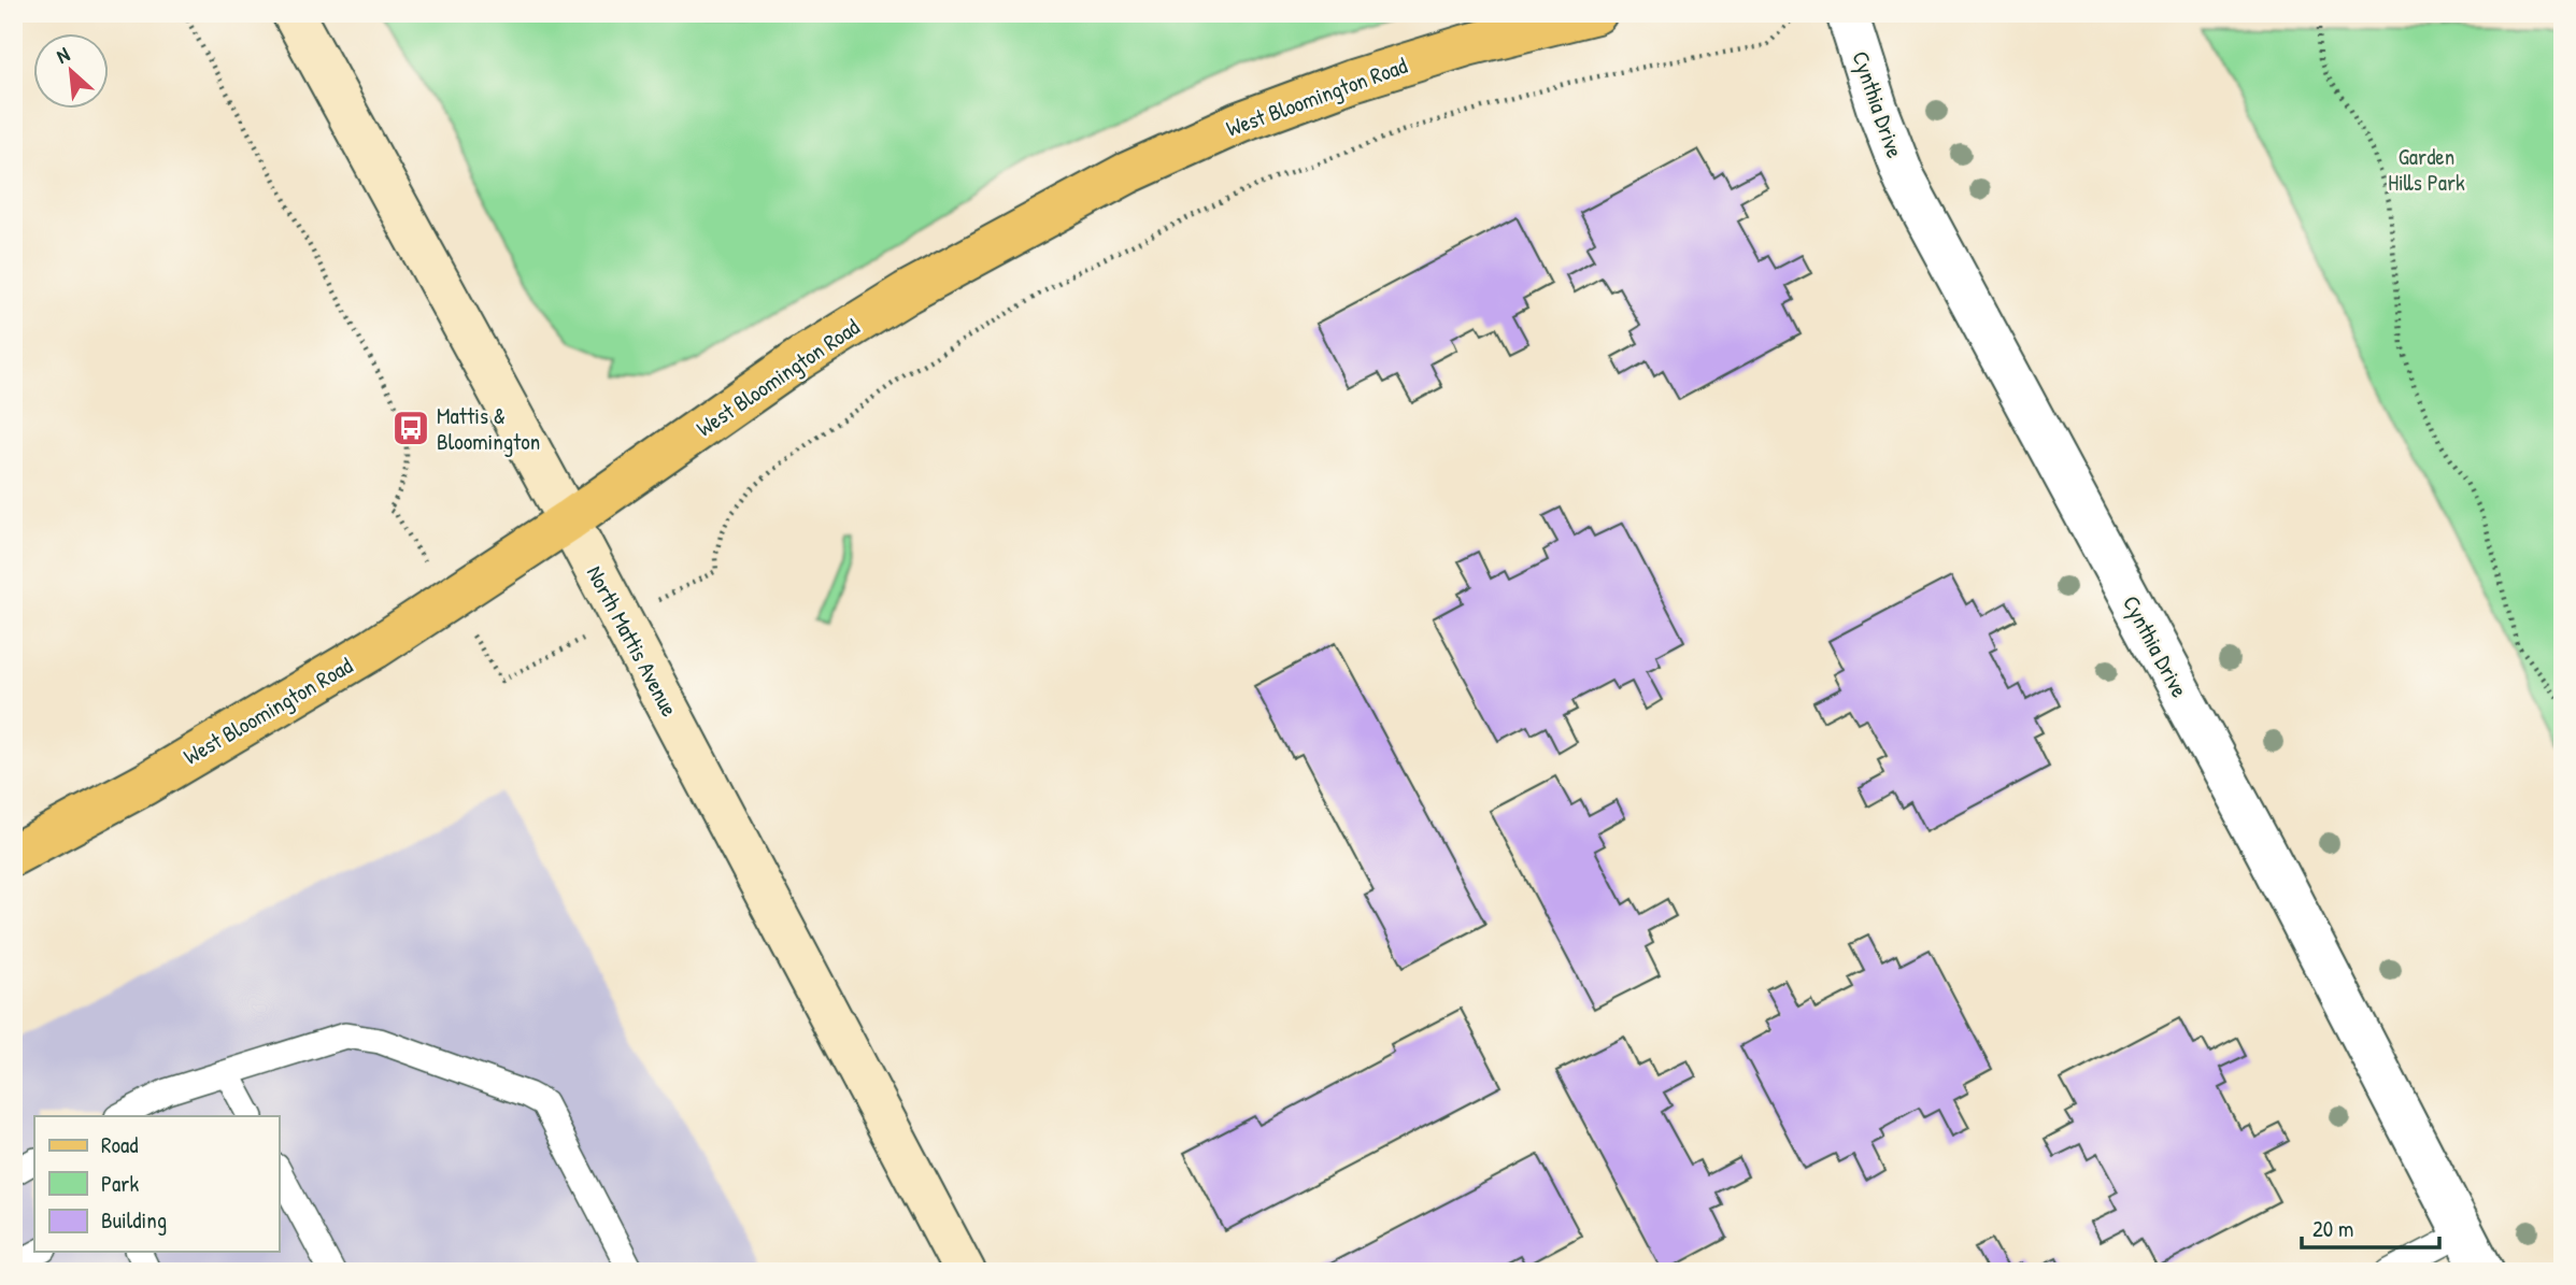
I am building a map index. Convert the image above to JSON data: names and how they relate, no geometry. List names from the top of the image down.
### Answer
{
  "streets": {
    "main road": ["West Bloomington Road", "North Mattis Avenue"],
    "street": ["Cynthia Drive"]
  },
  "crossings": [
    ["West Bloomington Road", "North Mattis Avenue"]
  ],
  "parks": ["Garden Hills Park"],
  "places": {
    "bus stop": ["Mattis & Bloomington"]
  },
  "legend": ["Road", "Park", "Building"],
  "scale_bar": "20 m",
  "north": "top left"
}
